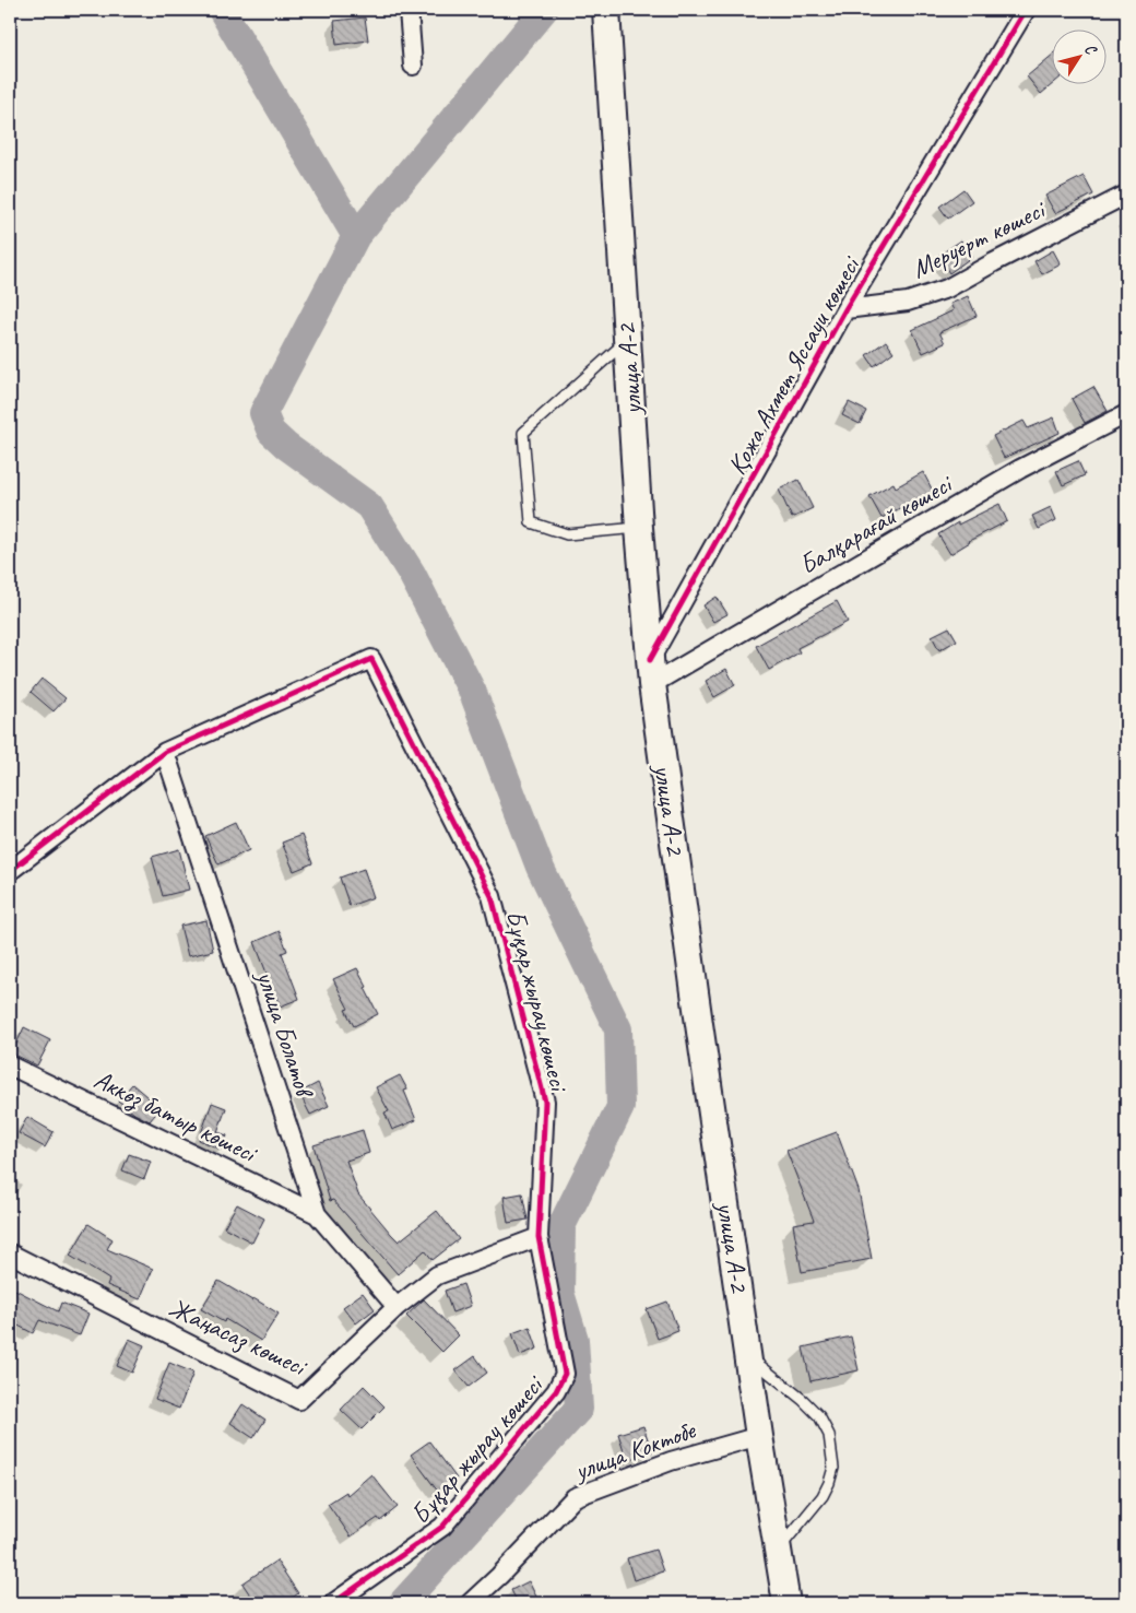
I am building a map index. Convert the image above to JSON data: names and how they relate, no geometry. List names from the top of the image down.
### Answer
{
  "streets": {
    "main road": ["улица А-2"],
    "street": [
      "Меруерт көшесі",
      "Қожа Ахмет Яссауи көшесі",
      "Балқарағай көшесі",
      "Бұқар жырау көшесі",
      "улица Болатов",
      "Аккөз батыр көшесі",
      "Жаңасаз көшесі",
      "улица Коктобе"
    ]
  },
  "crossings": [
    ["Меруерт көшесі", "Қожа Ахмет Яссауи көшесі"],
    ["Қожа Ахмет Яссауи көшесі", "улица А-2"],
    ["Қожа Ахмет Яссауи көшесі", "Балқарағай көшесі"],
    ["улица А-2", "Балқарағай көшесі"],
    ["улица А-2", "улица Коктобе"],
    ["Бұқар жырау көшесі", "улица Болатов"],
    ["Бұқар жырау көшесі", "Жаңасаз көшесі"],
    ["улица Болатов", "Аккөз батыр көшесі"],
    ["улица Болатов", "Жаңасаз көшесі"]
  ],
  "north": "top right"
}
